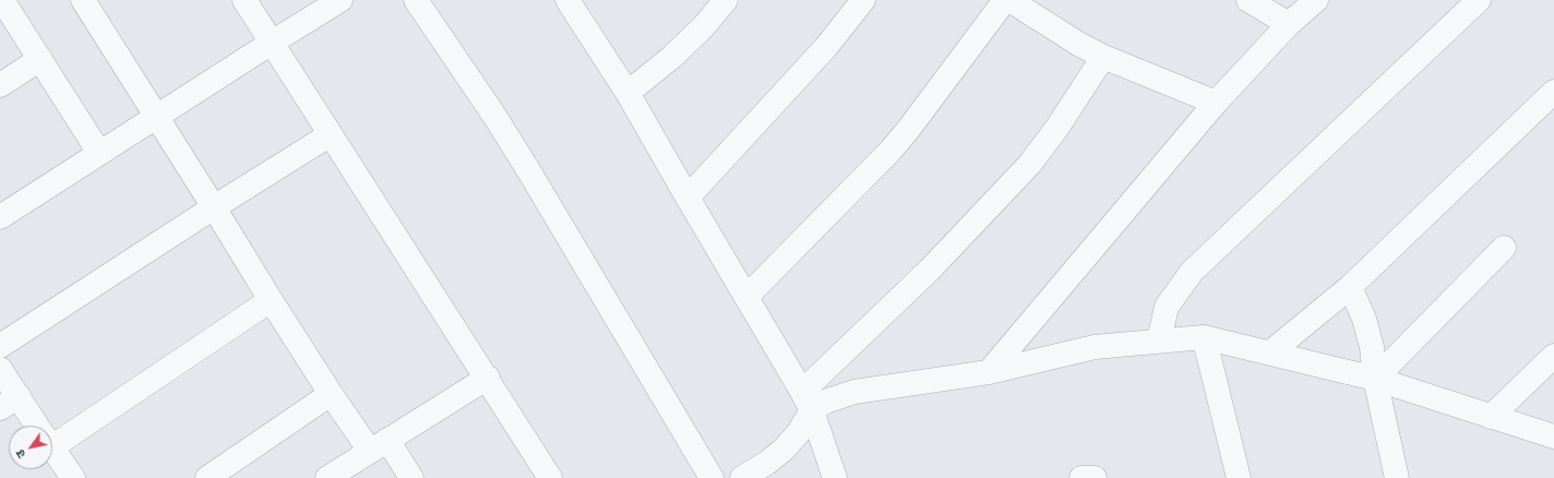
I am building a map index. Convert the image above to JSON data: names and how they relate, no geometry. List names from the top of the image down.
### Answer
{
  "north": "bottom left"
}
